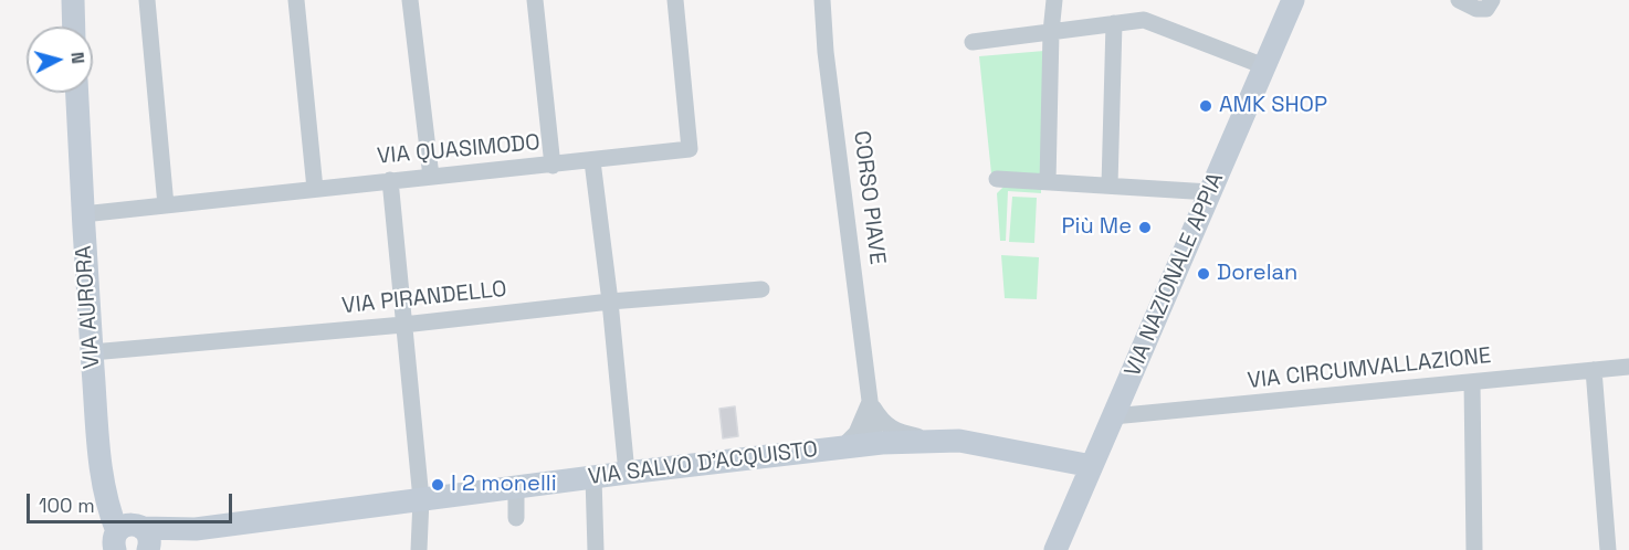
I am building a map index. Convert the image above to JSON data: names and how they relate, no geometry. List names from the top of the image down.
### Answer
{
  "streets": {
    "street": [
      "VIA QUASIMODO",
      "CORSO PIAVE",
      "VIA NAZIONALE APPIA",
      "VIA PIRANDELLO",
      "VIA AURORA",
      "VIA CIRCUMVALLAZIONE",
      "VIA SALVO D'ACQUISTO"
    ]
  },
  "crossings": [
    ["VIA QUASIMODO", "VIA AURORA"],
    ["CORSO PIAVE", "VIA SALVO D'ACQUISTO"],
    ["VIA NAZIONALE APPIA", "VIA CIRCUMVALLAZIONE"],
    ["VIA NAZIONALE APPIA", "VIA SALVO D'ACQUISTO"],
    ["VIA PIRANDELLO", "VIA AURORA"],
    ["VIA AURORA", "VIA SALVO D'ACQUISTO"]
  ],
  "places": [
    "AMK SHOP",
    "Più Me",
    "Dorelan",
    "I 2 monelli"
  ],
  "scale_bar": "100 m",
  "north": "right"
}
